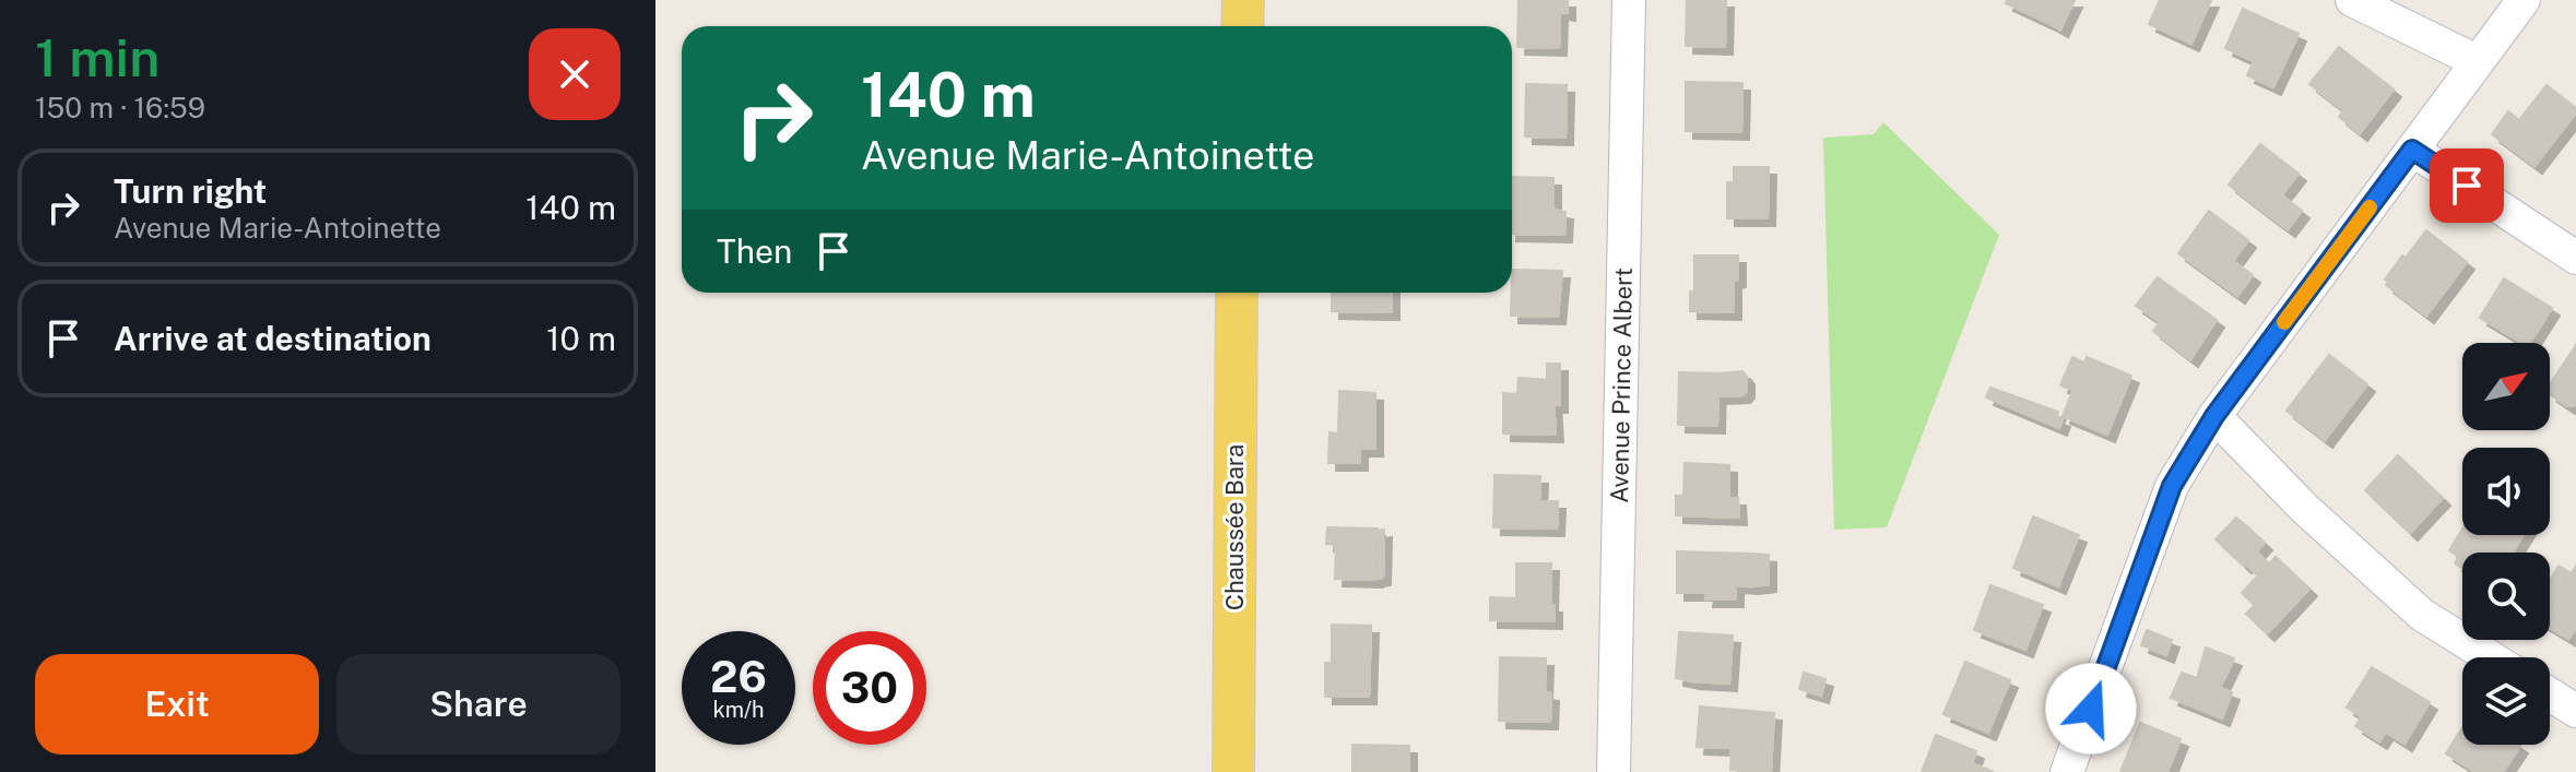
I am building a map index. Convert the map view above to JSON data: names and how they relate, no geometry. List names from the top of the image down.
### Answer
{
  "streets": {
    "main road": ["Chaussée Bara"],
    "street": ["Avenue Prince Albert"]
  },
  "north": "top right",
  "page": {
    "heading": ["1 min", "150 m · 16:59"],
    "turn": ["140 m", "Avenue Marie-Antoinette"],
    "list": [
      {
        "name": "Turn right",
        "note": "Avenue Marie-Antoinette",
        "value": "140 m"
      },
      {
        "name": "Arrive at destination",
        "value": "10 m"
      }
    ],
    "then": "Then",
    "speed": "26 km/h",
    "limit": "30",
    "buttons": ["Exit", "Share"]
  }
}
